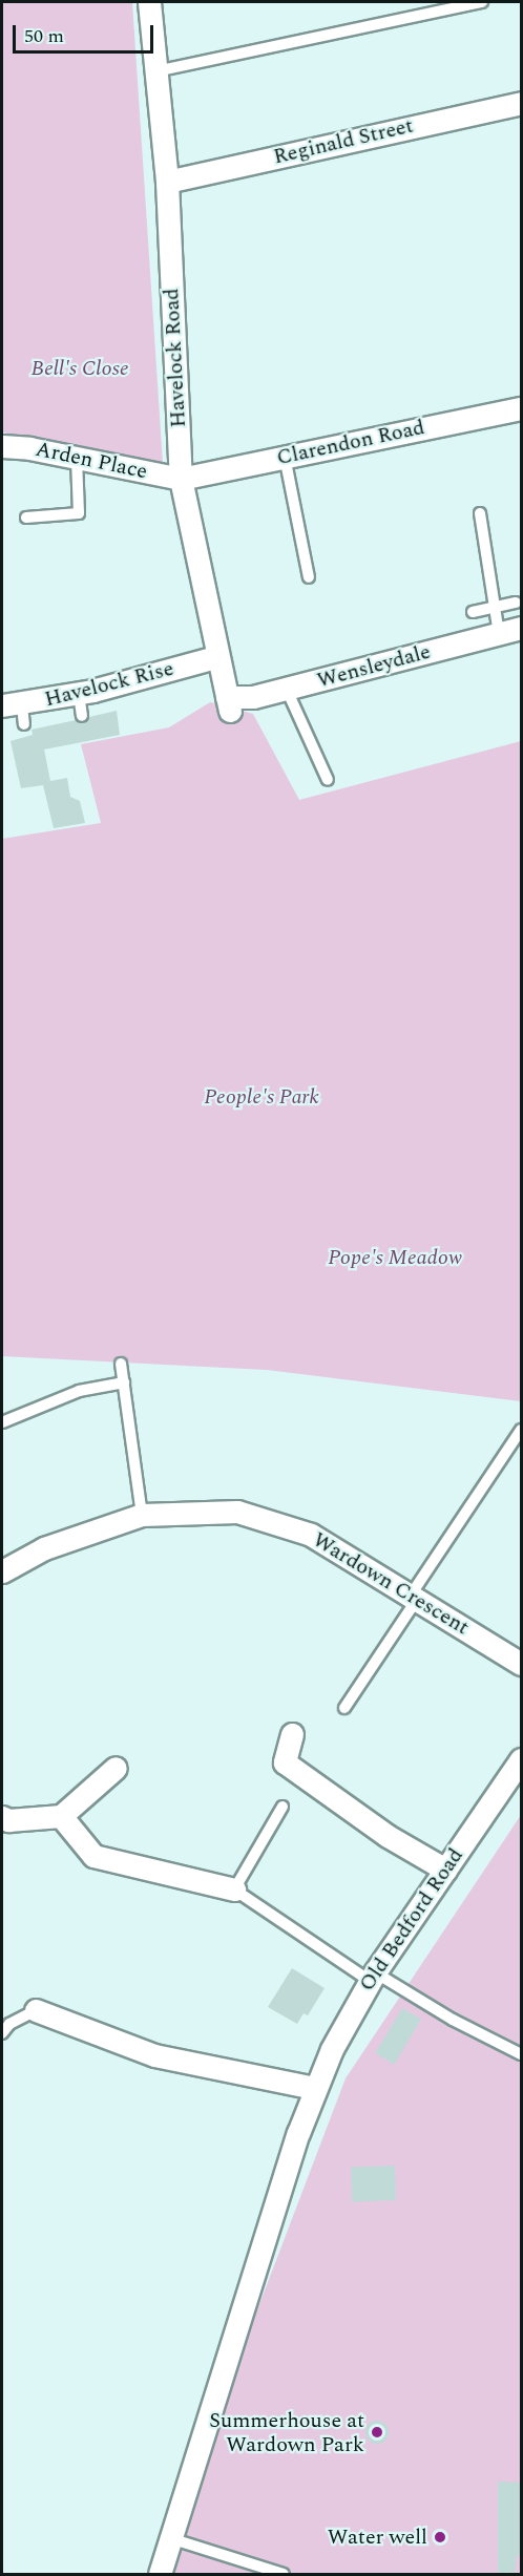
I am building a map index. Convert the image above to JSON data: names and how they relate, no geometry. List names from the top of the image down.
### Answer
{
  "streets": {
    "street": [
      "Reginald Street",
      "Havelock Road",
      "Clarendon Road",
      "Arden Place",
      "Wensleydale",
      "Havelock Rise",
      "Wardown Crescent",
      "Old Bedford Road"
    ]
  },
  "crossings": [
    ["Reginald Street", "Havelock Road"],
    ["Havelock Road", "Clarendon Road"],
    ["Havelock Road", "Arden Place"],
    ["Havelock Road", "Wensleydale"],
    ["Havelock Road", "Havelock Rise"],
    ["Clarendon Road", "Arden Place"]
  ],
  "parks": ["Bell's Close", "People's Park", "Pope's Meadow"],
  "places": ["Summerhouse at Wardown Park", "Water well"],
  "scale_bar": "50 m"
}
